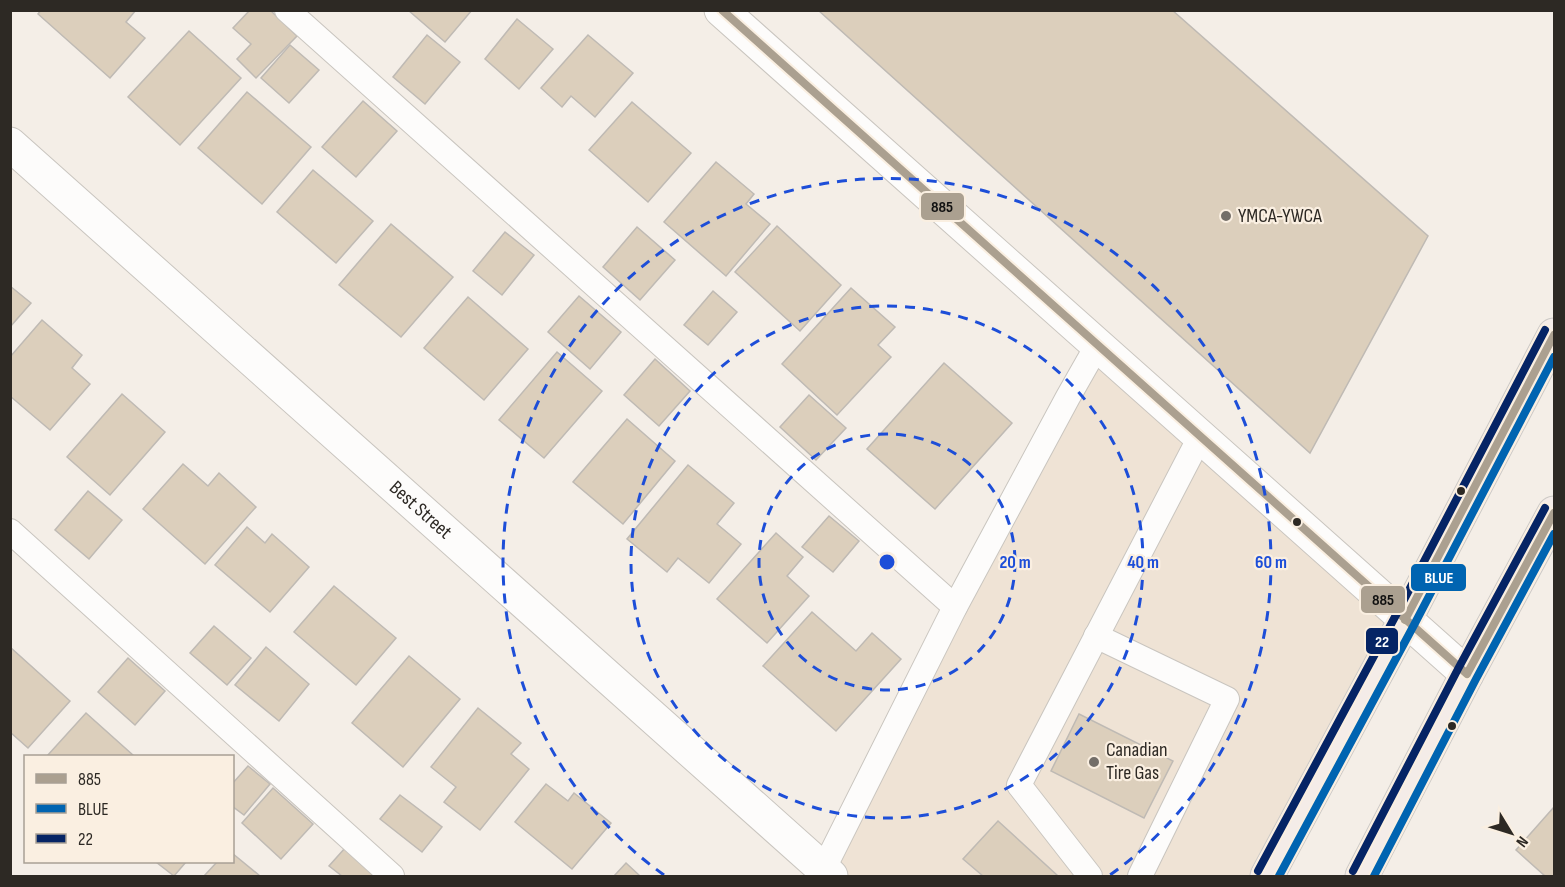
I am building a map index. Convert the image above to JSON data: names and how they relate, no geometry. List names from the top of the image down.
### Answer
{
  "streets": {
    "street": ["Best Street"]
  },
  "places": ["YMCA-YWCA", "Canadian Tire Gas"],
  "lines": ["transit line 885", "transit line 22", "transit line BLUE"],
  "legend": ["885", "BLUE", "22"],
  "north": "bottom right",
  "rings": ["20 m", "40 m", "60 m"]
}
